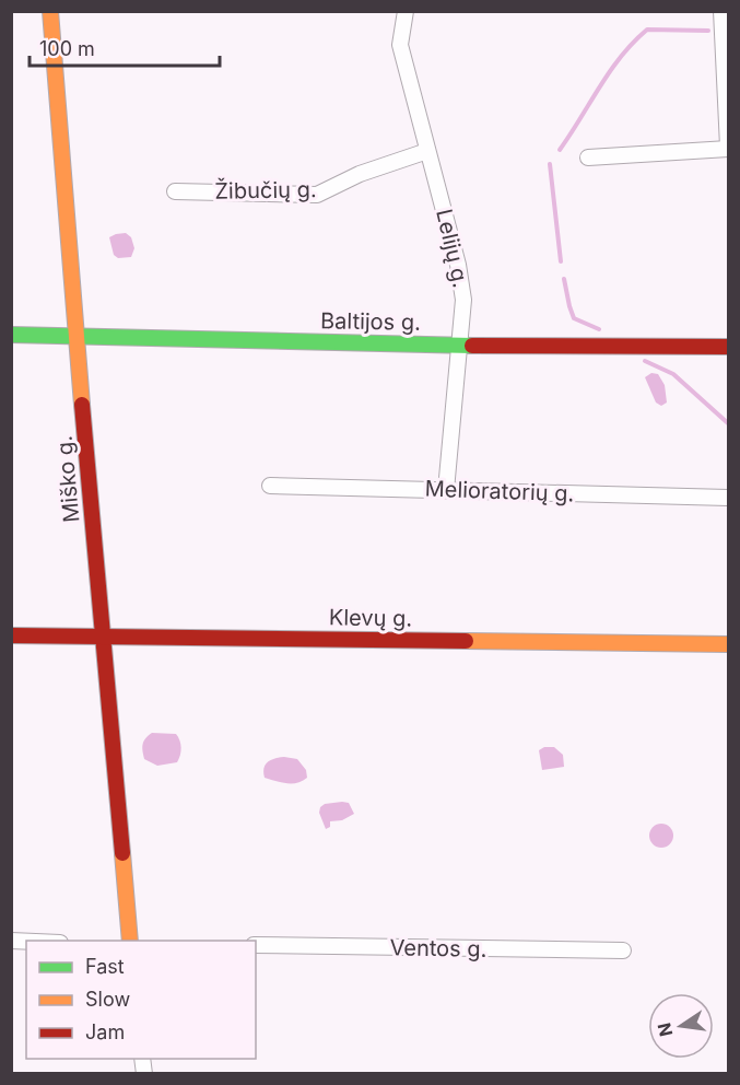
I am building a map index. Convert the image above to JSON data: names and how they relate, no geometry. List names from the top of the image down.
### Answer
{
  "streets": {
    "street": [
      "Žibučių g.",
      "Lelijų g.",
      "Baltijos g.",
      "Miško g.",
      "Melioratorių g.",
      "Klevų g.",
      "Ventos g."
    ]
  },
  "crossings": [
    ["Žibučių g.", "Lelijų g."],
    ["Lelijų g.", "Baltijos g."],
    ["Lelijų g.", "Melioratorių g."],
    ["Baltijos g.", "Miško g."],
    ["Miško g.", "Klevų g."]
  ],
  "legend": ["Fast", "Slow", "Jam"],
  "scale_bar": "100 m",
  "north": "left"
}
